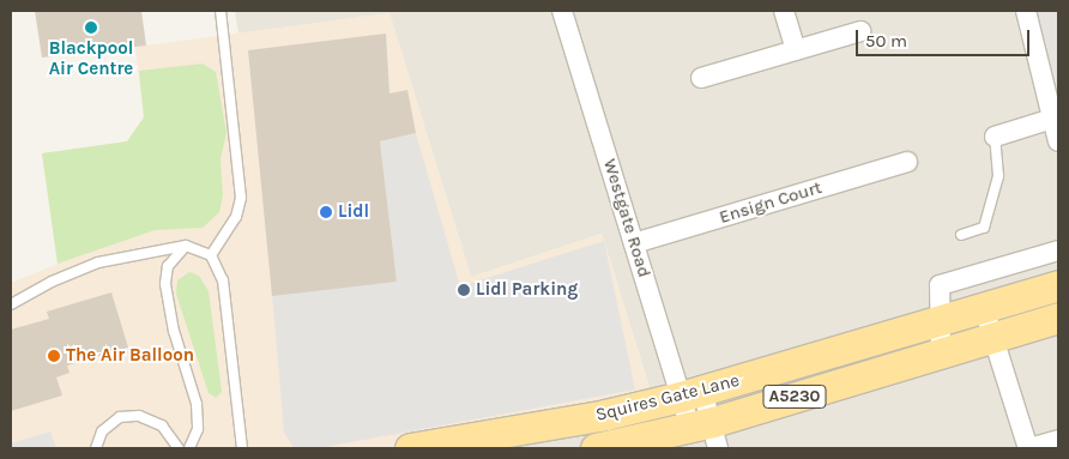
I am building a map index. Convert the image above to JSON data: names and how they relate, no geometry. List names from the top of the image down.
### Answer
{
  "streets": {
    "main road": ["A5230", "Squires Gate Lane"],
    "street": ["Ensign Court", "Westgate Road"]
  },
  "crossings": [
    ["Ensign Court", "Westgate Road"],
    ["Westgate Road", "Squires Gate Lane"]
  ],
  "places": [
    "Blackpool Air Centre",
    "Lidl",
    "Lidl Parking",
    "The Air Balloon"
  ],
  "scale_bar": "50 m"
}
